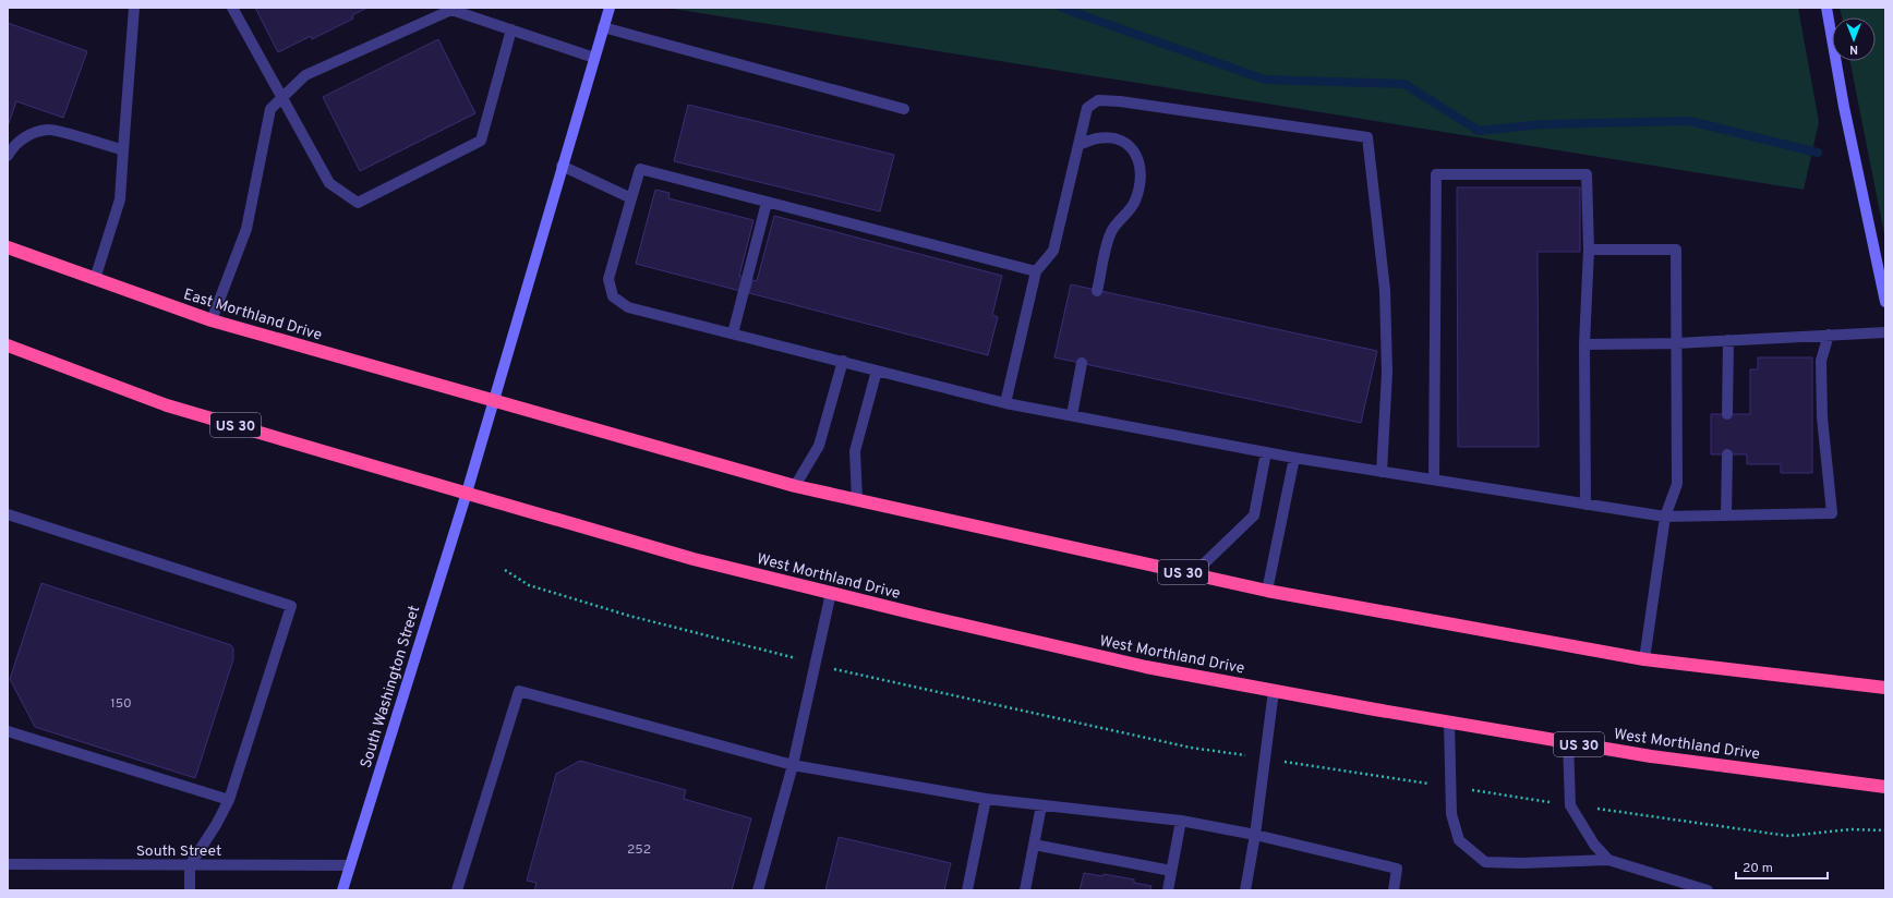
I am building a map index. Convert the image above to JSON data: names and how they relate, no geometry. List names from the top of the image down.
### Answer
{
  "streets": {
    "highway": ["East Morthland Drive", "US 30", "West Morthland Drive"],
    "main road": ["South Washington Street"],
    "street": ["South Street"]
  },
  "crossings": [
    ["East Morthland Drive", "US 30"],
    ["East Morthland Drive", "South Washington Street"],
    ["US 30", "West Morthland Drive"],
    ["US 30", "South Washington Street"],
    ["West Morthland Drive", "South Washington Street"],
    ["South Washington Street", "South Street"]
  ],
  "house_numbers": ["150", "252"],
  "scale_bar": "20 m",
  "north": "bottom"
}
